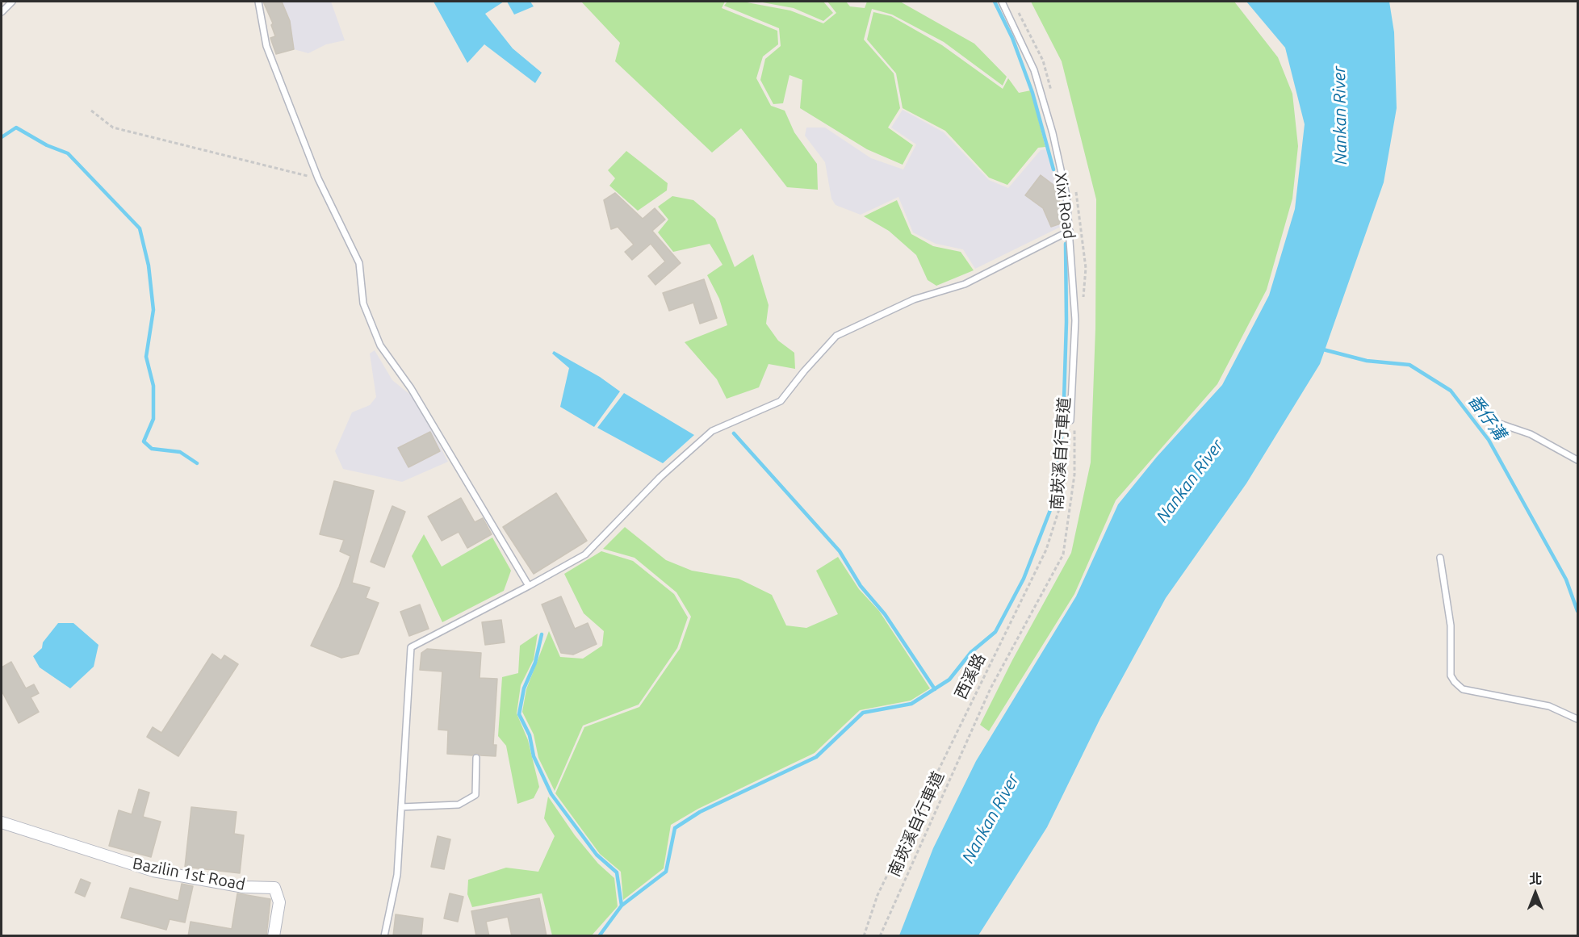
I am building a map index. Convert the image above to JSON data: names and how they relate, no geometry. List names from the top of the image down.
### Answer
{
  "streets": {
    "street": ["Bazilin 1st Road"],
    "lane": ["Xixi Road"],
    "path": ["南崁溪自行車道", "西溪路"]
  },
  "crossings": [
    ["Xixi Road", "南崁溪自行車道"],
    ["Xixi Road", "西溪路"],
    ["南崁溪自行車道", "西溪路"]
  ],
  "water": ["Nankan River", "番仔溝"],
  "north": "top"
}
